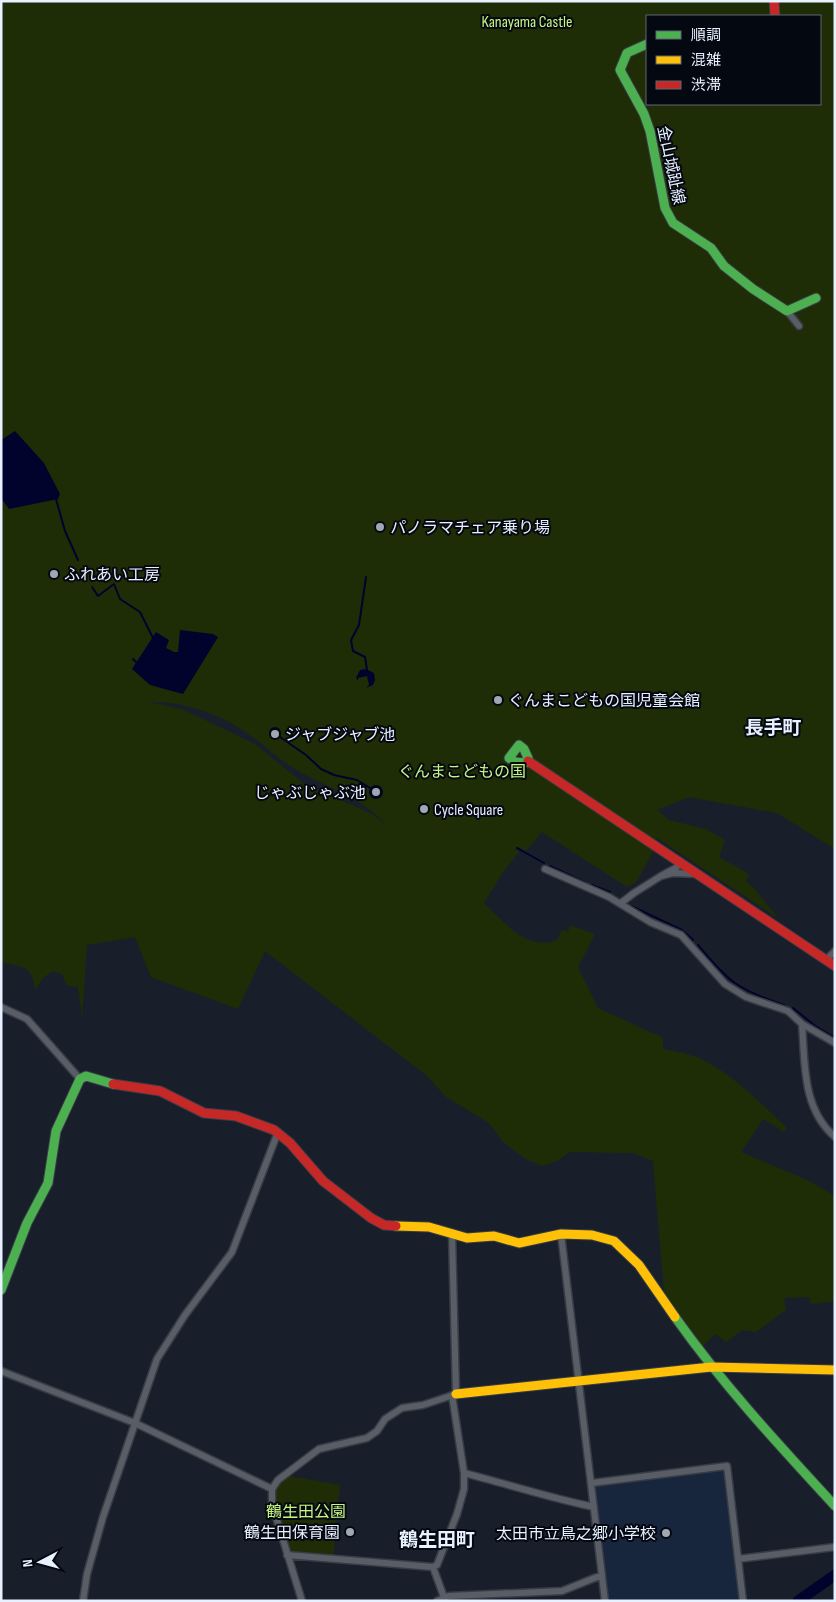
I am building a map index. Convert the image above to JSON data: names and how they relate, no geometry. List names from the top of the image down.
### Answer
{
  "streets": {
    "street": ["金山城趾線"]
  },
  "districts": ["長手町", "鶴生田町"],
  "parks": ["Kanayama Castle", "ぐんまこどもの国", "鶴生田公園"],
  "places": [
    "パノラマチェア乗り場",
    "ふれあい工房",
    "ぐんまこどもの国児童会館",
    "ジャブジャブ池",
    "じゃぶじゃぶ池",
    "Cycle Square",
    "鶴生田保育園",
    "太田市立鳥之郷小学校"
  ],
  "legend": ["順調", "混雑", "渋滞"],
  "north": "left"
}
